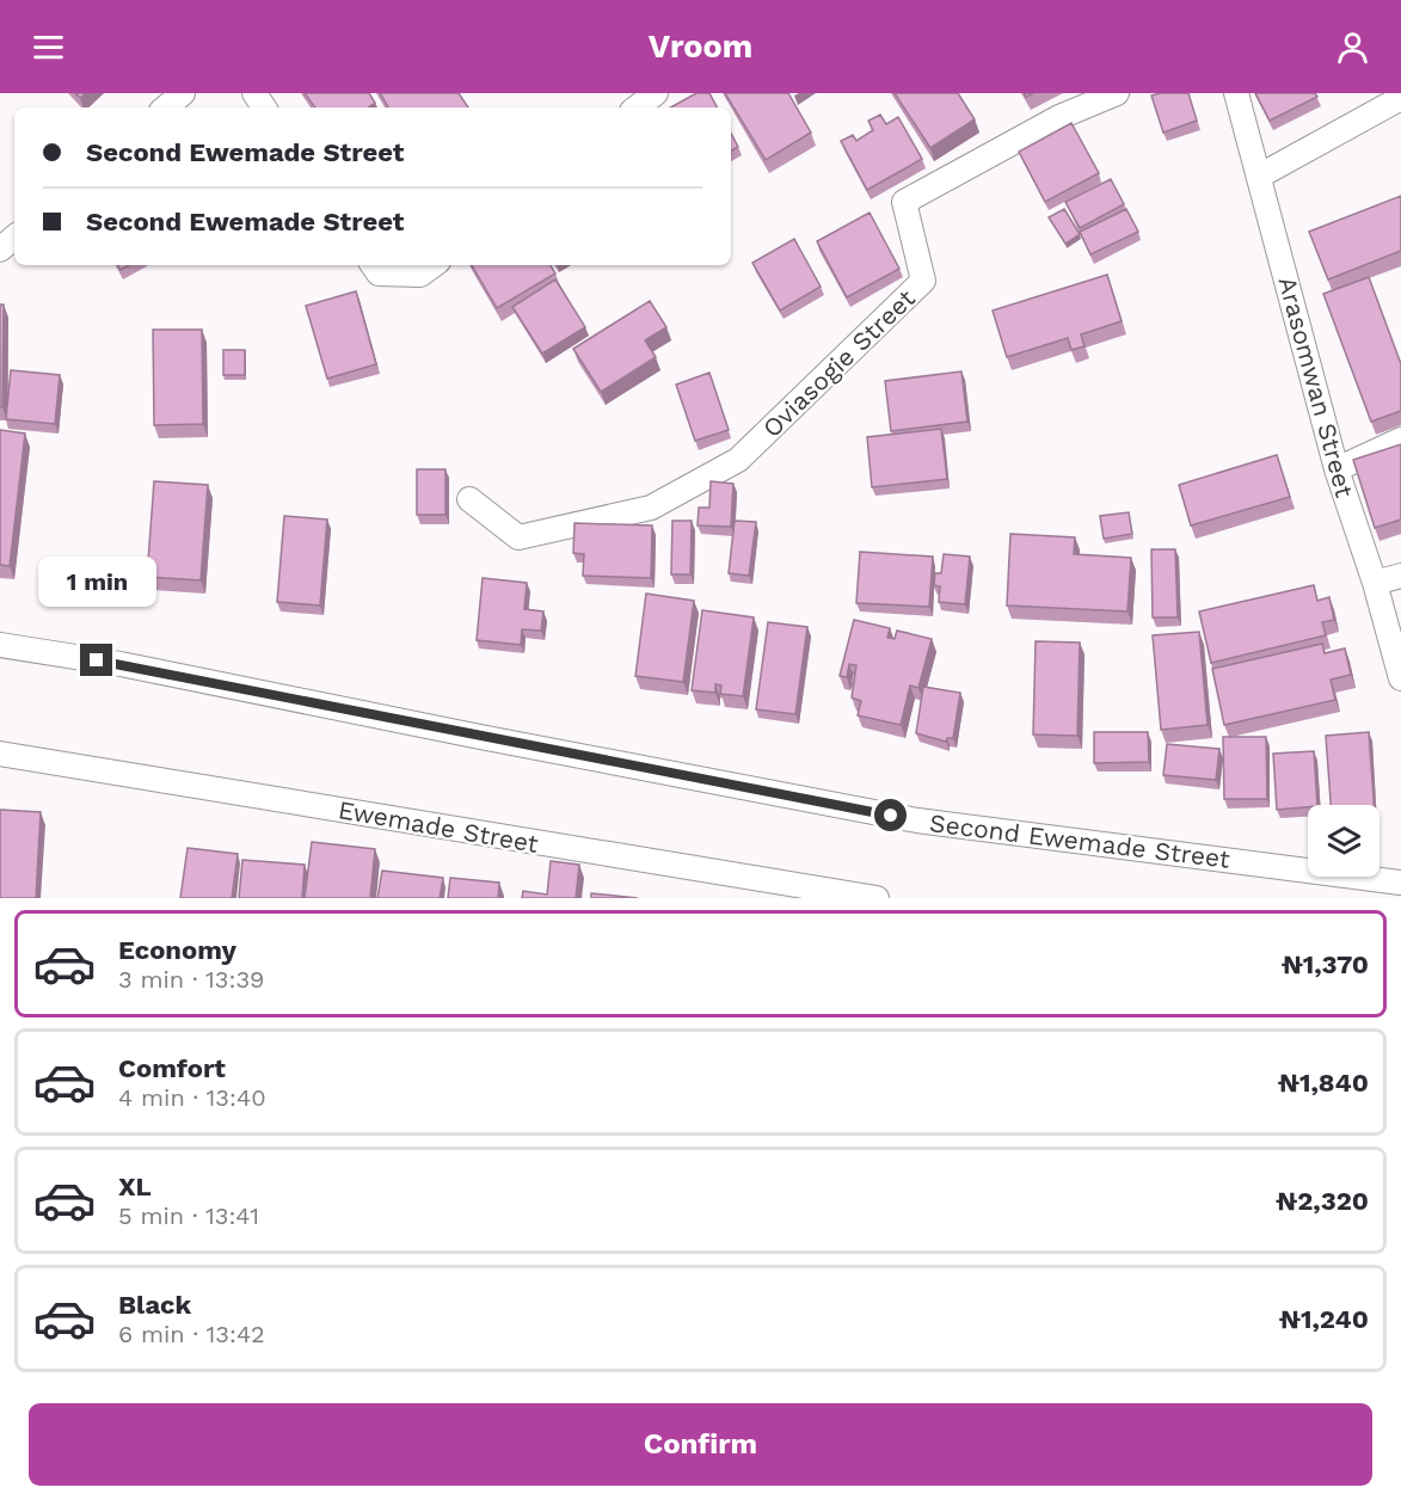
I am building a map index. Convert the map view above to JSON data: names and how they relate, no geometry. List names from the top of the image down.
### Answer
{
  "streets": {
    "street": [
      "Oviasogie Street",
      "Arasomwan Street",
      "Ewemade Street",
      "Second Ewemade Street"
    ]
  },
  "page": {
    "header": "Vroom",
    "banner": ["Second Ewemade Street", "Second Ewemade Street"],
    "bubble": "1 min",
    "list": [
      {
        "name": "Economy",
        "note": "3 min · 13:39",
        "value": "₦1,370"
      },
      {
        "name": "Comfort",
        "note": "4 min · 13:40",
        "value": "₦1,840"
      },
      {
        "name": "XL",
        "note": "5 min · 13:41",
        "value": "₦2,320"
      },
      {
        "name": "Black",
        "note": "6 min · 13:42",
        "value": "₦1,240"
      }
    ],
    "buttons": "Confirm"
  }
}
